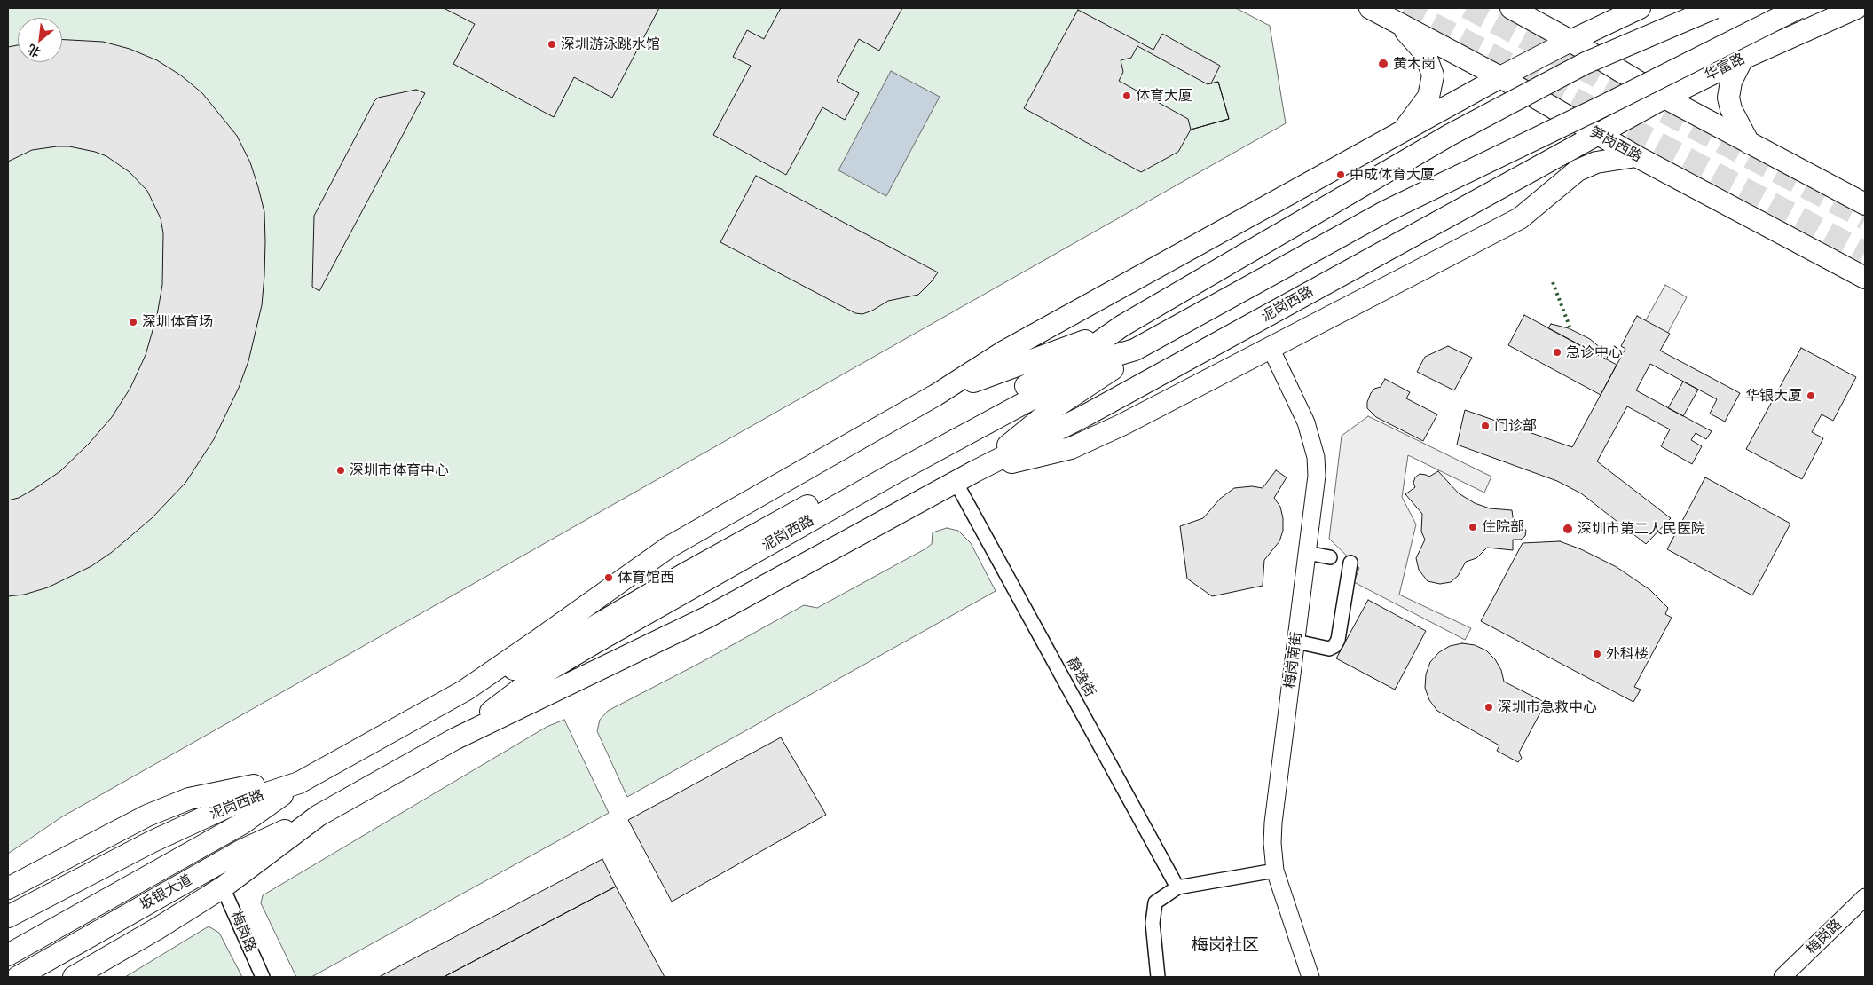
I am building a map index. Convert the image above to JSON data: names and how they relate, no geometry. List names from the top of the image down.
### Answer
{
  "streets": {
    "main road": [
      "华富路",
      "笋岗西路",
      "泥岗西路",
      "坂银大道"
    ],
    "street": ["梅岗南街", "静逸街", "梅岗路"]
  },
  "crossings": [
    ["华富路", "笋岗西路"],
    ["华富路", "泥岗西路"],
    ["笋岗西路", "泥岗西路"],
    ["泥岗西路", "静逸街"],
    ["泥岗西路", "坂银大道"],
    ["泥岗西路", "梅岗路"]
  ],
  "districts": ["梅岗社区"],
  "places": [
    "深圳游泳跳水馆",
    "黄木岗",
    "体育大厦",
    "中成体育大厦",
    "深圳体育场",
    "急诊中心",
    "华银大厦",
    "门诊部",
    "深圳市体育中心",
    "住院部",
    "深圳市第二人民医院",
    "体育馆西",
    "外科楼",
    "深圳市急救中心"
  ],
  "north": "bottom left"
}
